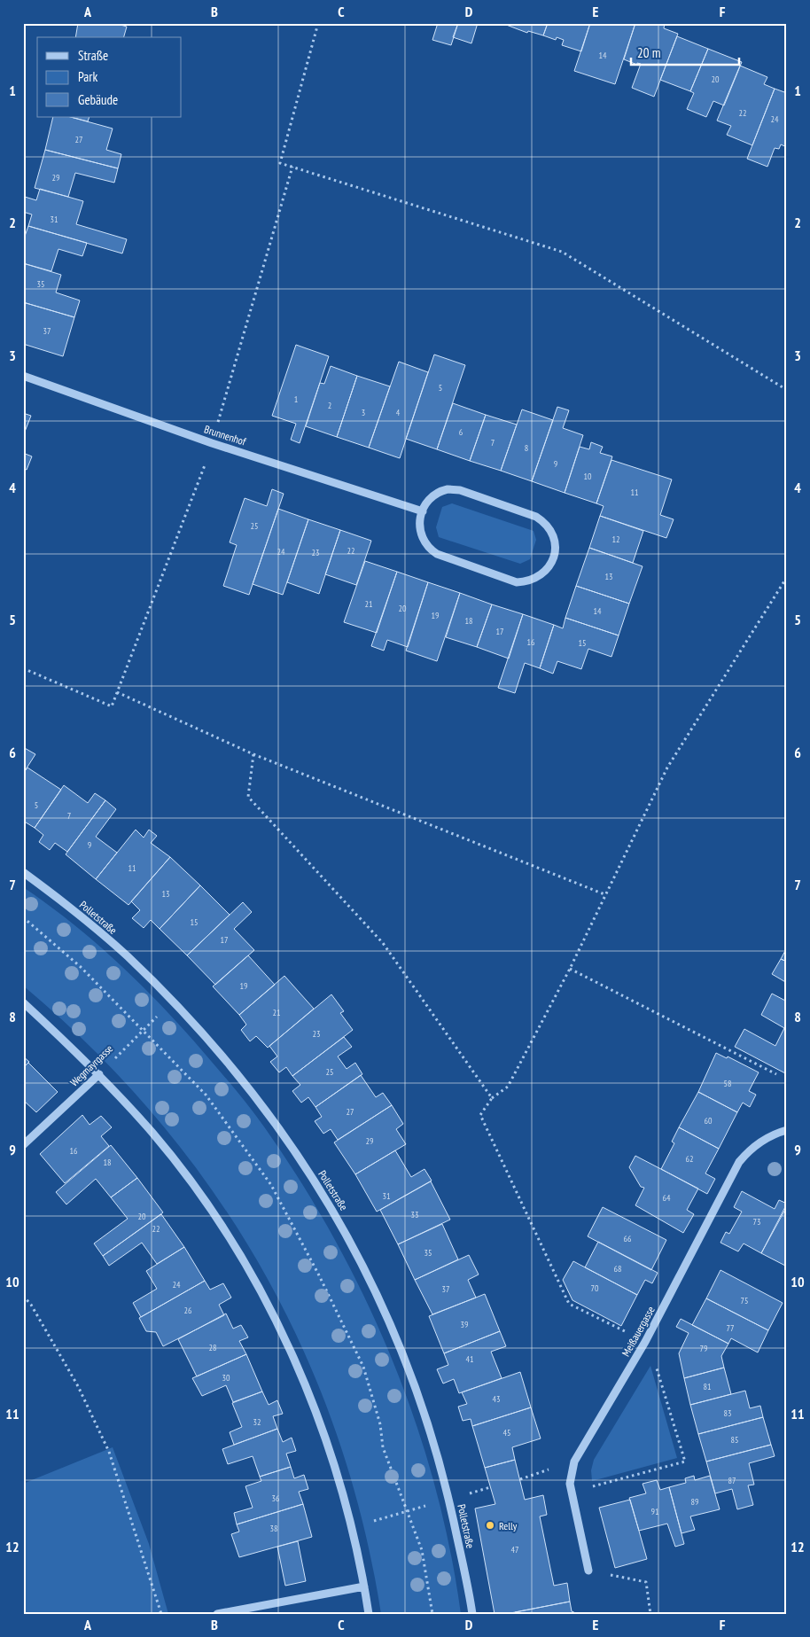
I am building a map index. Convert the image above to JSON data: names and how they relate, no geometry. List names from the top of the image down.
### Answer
{
  "streets": {
    "street": [
      "Brunnenhof",
      "Polletstraße",
      "Wegmayrgasse",
      "Meißauergasse"
    ]
  },
  "crossings": [
    ["Polletstraße", "Wegmayrgasse"]
  ],
  "places": ["Relly"],
  "house_numbers": [
    "14",
    "20",
    "22",
    "24",
    "27",
    "29",
    "31",
    "35",
    "37",
    "5",
    "1",
    "2",
    "3",
    "4",
    "6",
    "7",
    "8",
    "9",
    "10",
    "11",
    "25",
    "12",
    "22",
    "24",
    "23",
    "13",
    "21",
    "20",
    "14",
    "19",
    "18",
    "17",
    "16",
    "15",
    "5",
    "7",
    "9",
    "11",
    "13",
    "15",
    "17",
    "19",
    "21",
    "23",
    "25",
    "58",
    "27",
    "60",
    "29",
    "16",
    "62",
    "18",
    "31",
    "64",
    "33",
    "20",
    "73",
    "22",
    "66",
    "35",
    "68",
    "24",
    "70",
    "37",
    "75",
    "26",
    "39",
    "77",
    "28",
    "79",
    "41",
    "30",
    "81",
    "43",
    "83",
    "32",
    "45",
    "85",
    "87",
    "36",
    "89",
    "91",
    "38",
    "47"
  ],
  "legend": ["Straße", "Park", "Gebäude"],
  "scale_bar": "20 m",
  "grid": {
    "columns": [
      "A",
      "B",
      "C",
      "D",
      "E",
      "F"
    ],
    "rows": [
      "1",
      "2",
      "3",
      "4",
      "5",
      "6",
      "7",
      "8",
      "9",
      "10",
      "11",
      "12"
    ]
  }
}
